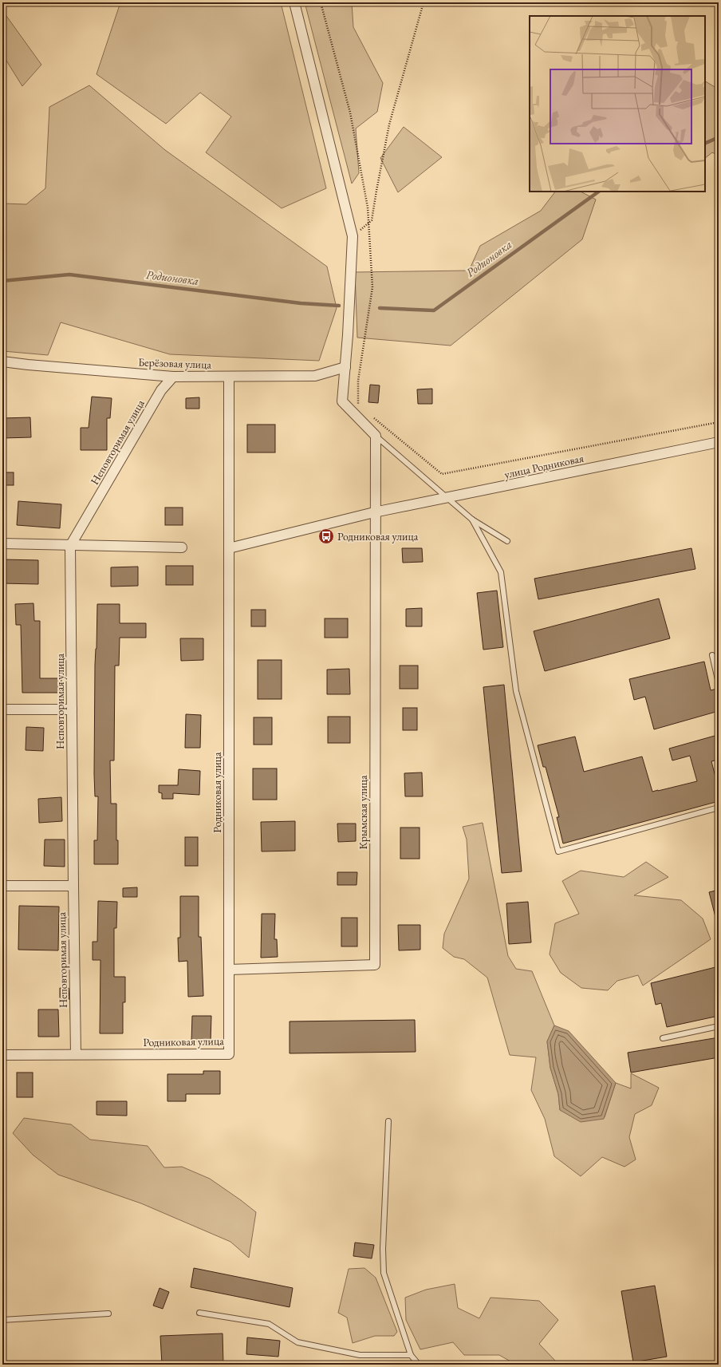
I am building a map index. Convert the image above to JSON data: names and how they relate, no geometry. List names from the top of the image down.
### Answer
{
  "streets": {
    "street": [
      "Берёзовая улица",
      "Неповторимая улица",
      "улица Родниковая",
      "Родниковая улица",
      "Крымская улица"
    ]
  },
  "crossings": [
    ["Берёзовая улица", "Неповторимая улица"],
    ["Берёзовая улица", "Родниковая улица"],
    ["Неповторимая улица", "Родниковая улица"],
    ["улица Родниковая", "Родниковая улица"],
    ["улица Родниковая", "Крымская улица"],
    ["Родниковая улица", "Крымская улица"]
  ],
  "water": ["Родионовка"],
  "places": {
    "bus stop": ["Родниковая улица"]
  }
}
